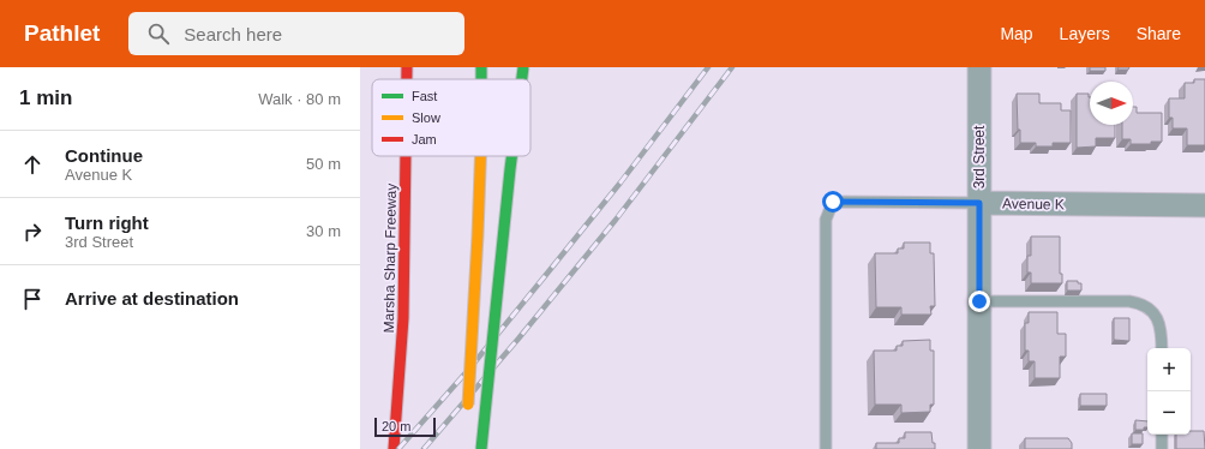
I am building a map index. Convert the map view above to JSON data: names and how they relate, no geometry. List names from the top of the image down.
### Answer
{
  "streets": {
    "highway": ["Marsha Sharp Freeway"],
    "street": ["3rd Street", "Avenue K"]
  },
  "crossings": [
    ["3rd Street", "Avenue K"]
  ],
  "legend": ["Fast", "Slow", "Jam"],
  "scale_bar": "20 m",
  "north": "right",
  "page": {
    "header": "Pathlet",
    "search": "Search here",
    "nav": ["Map", "Layers", "Share"],
    "heading": ["1 min", "Walk · 80 m"],
    "list": [
      ["Continue", "Avenue K", "50 m"],
      ["Turn right", "3rd Street", "30 m"],
      "Arrive at destination"
    ],
    "map_buttons": ["+", "−"],
    "scale": "20 m"
  }
}
